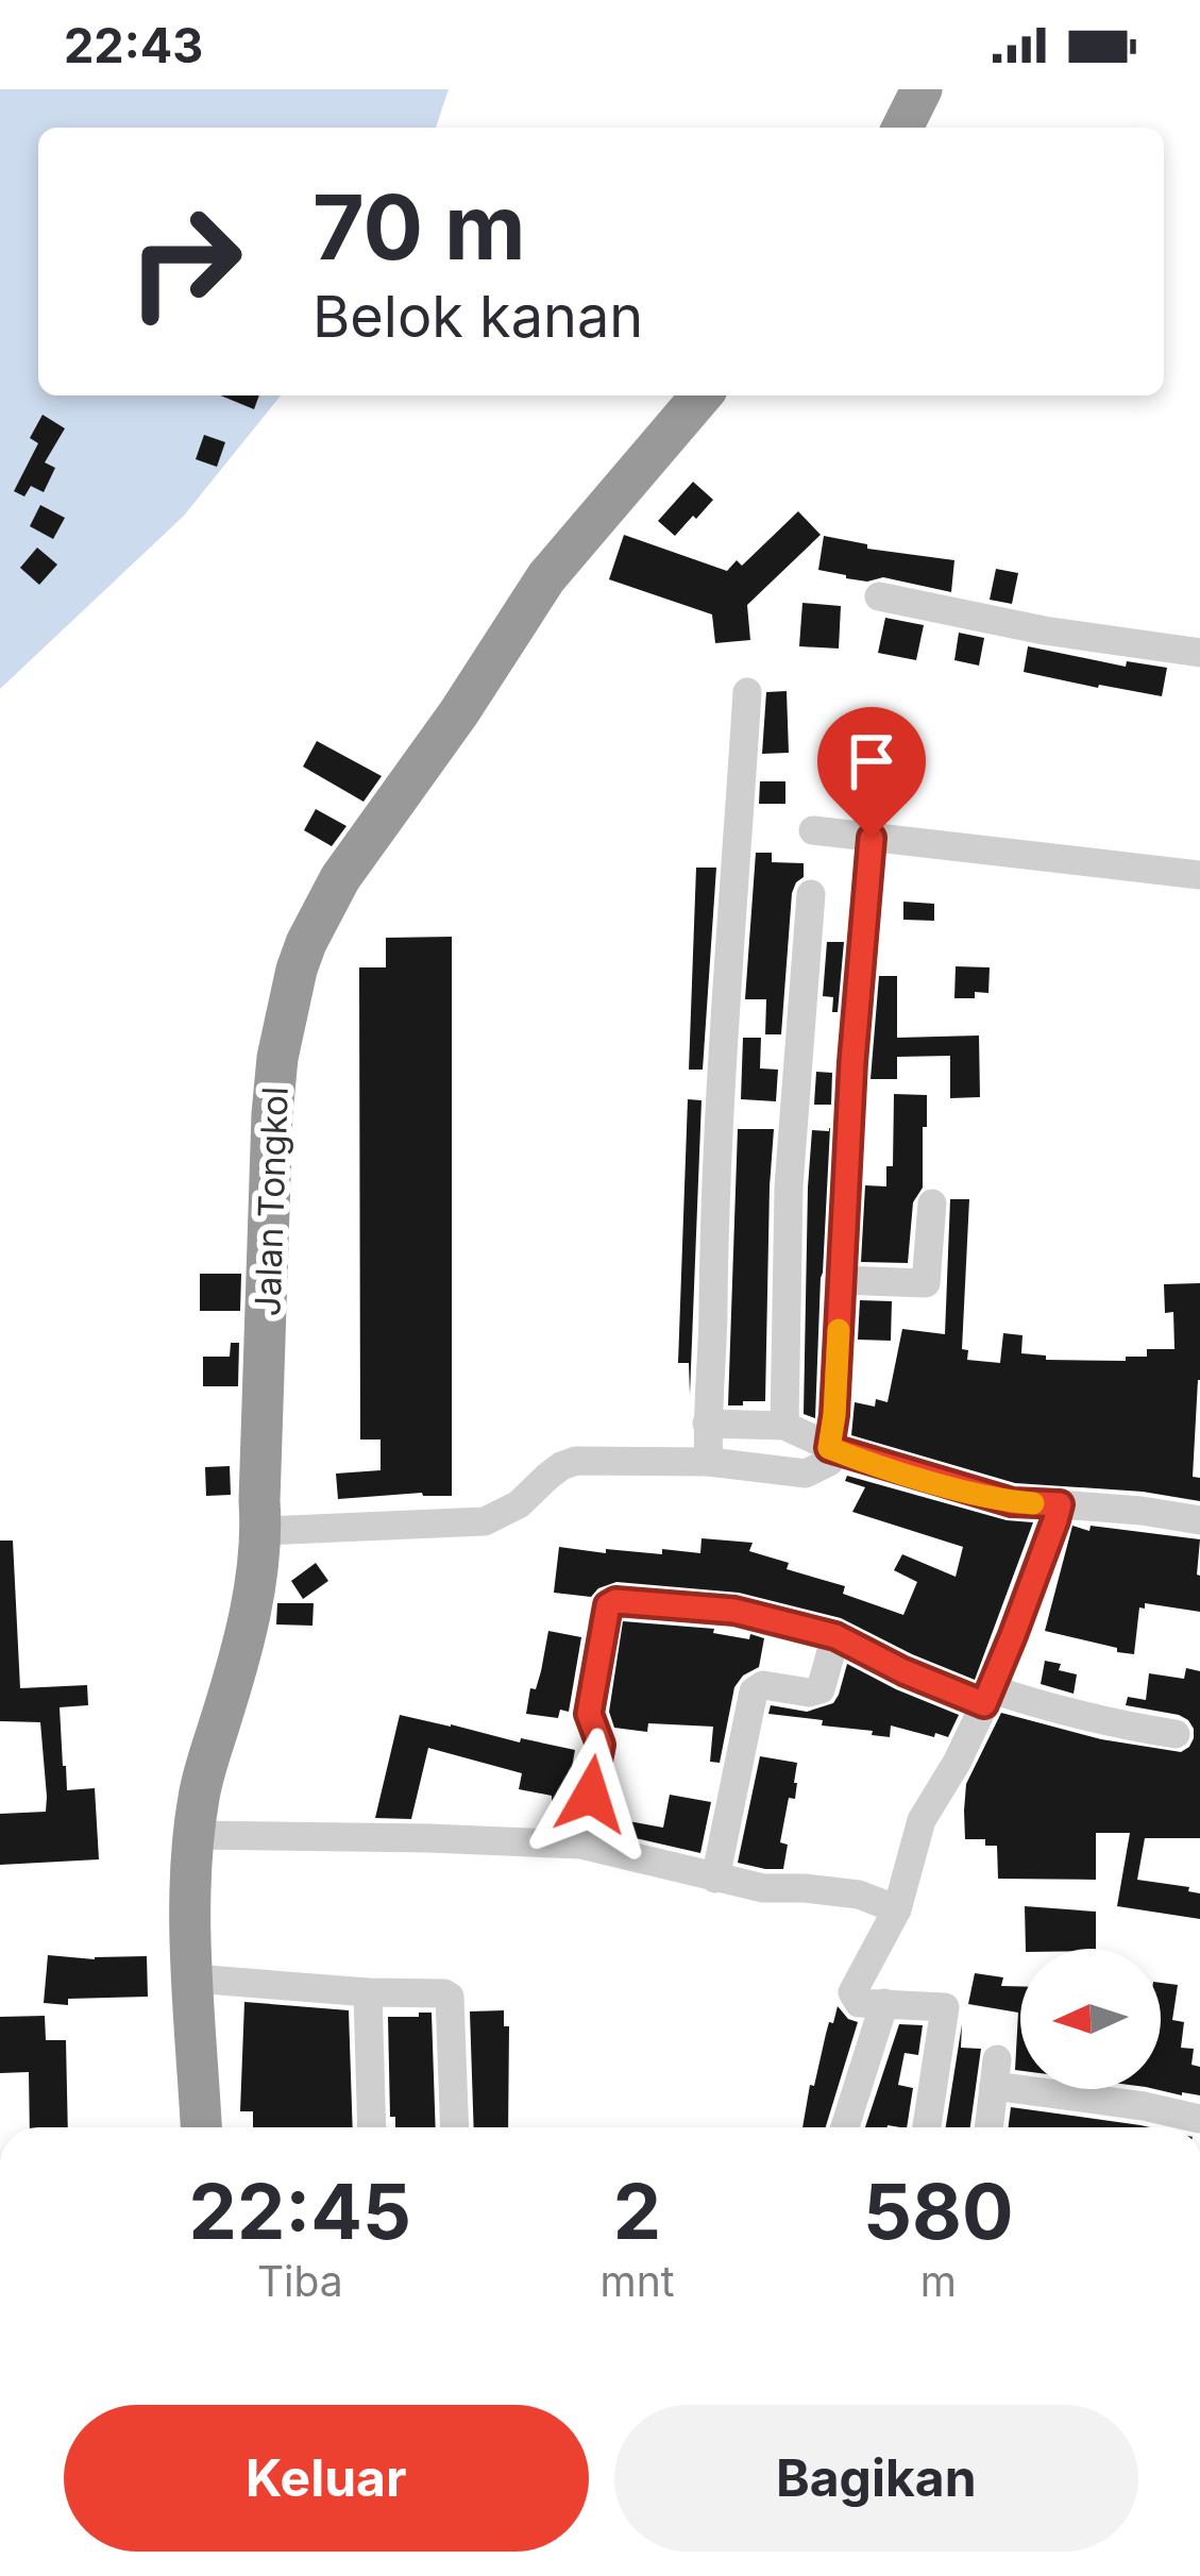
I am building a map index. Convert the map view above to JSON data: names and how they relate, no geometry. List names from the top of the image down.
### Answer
{
  "streets": {
    "highway": ["Jalan Tongkol"]
  },
  "north": "left",
  "page": {
    "status": "22:43",
    "turn": ["70 m", "Belok kanan"],
    "eta": [
      "22:45",
      "Tiba",
      "2",
      "mnt",
      "580",
      "m"
    ],
    "buttons": ["Keluar", "Bagikan"]
  }
}
